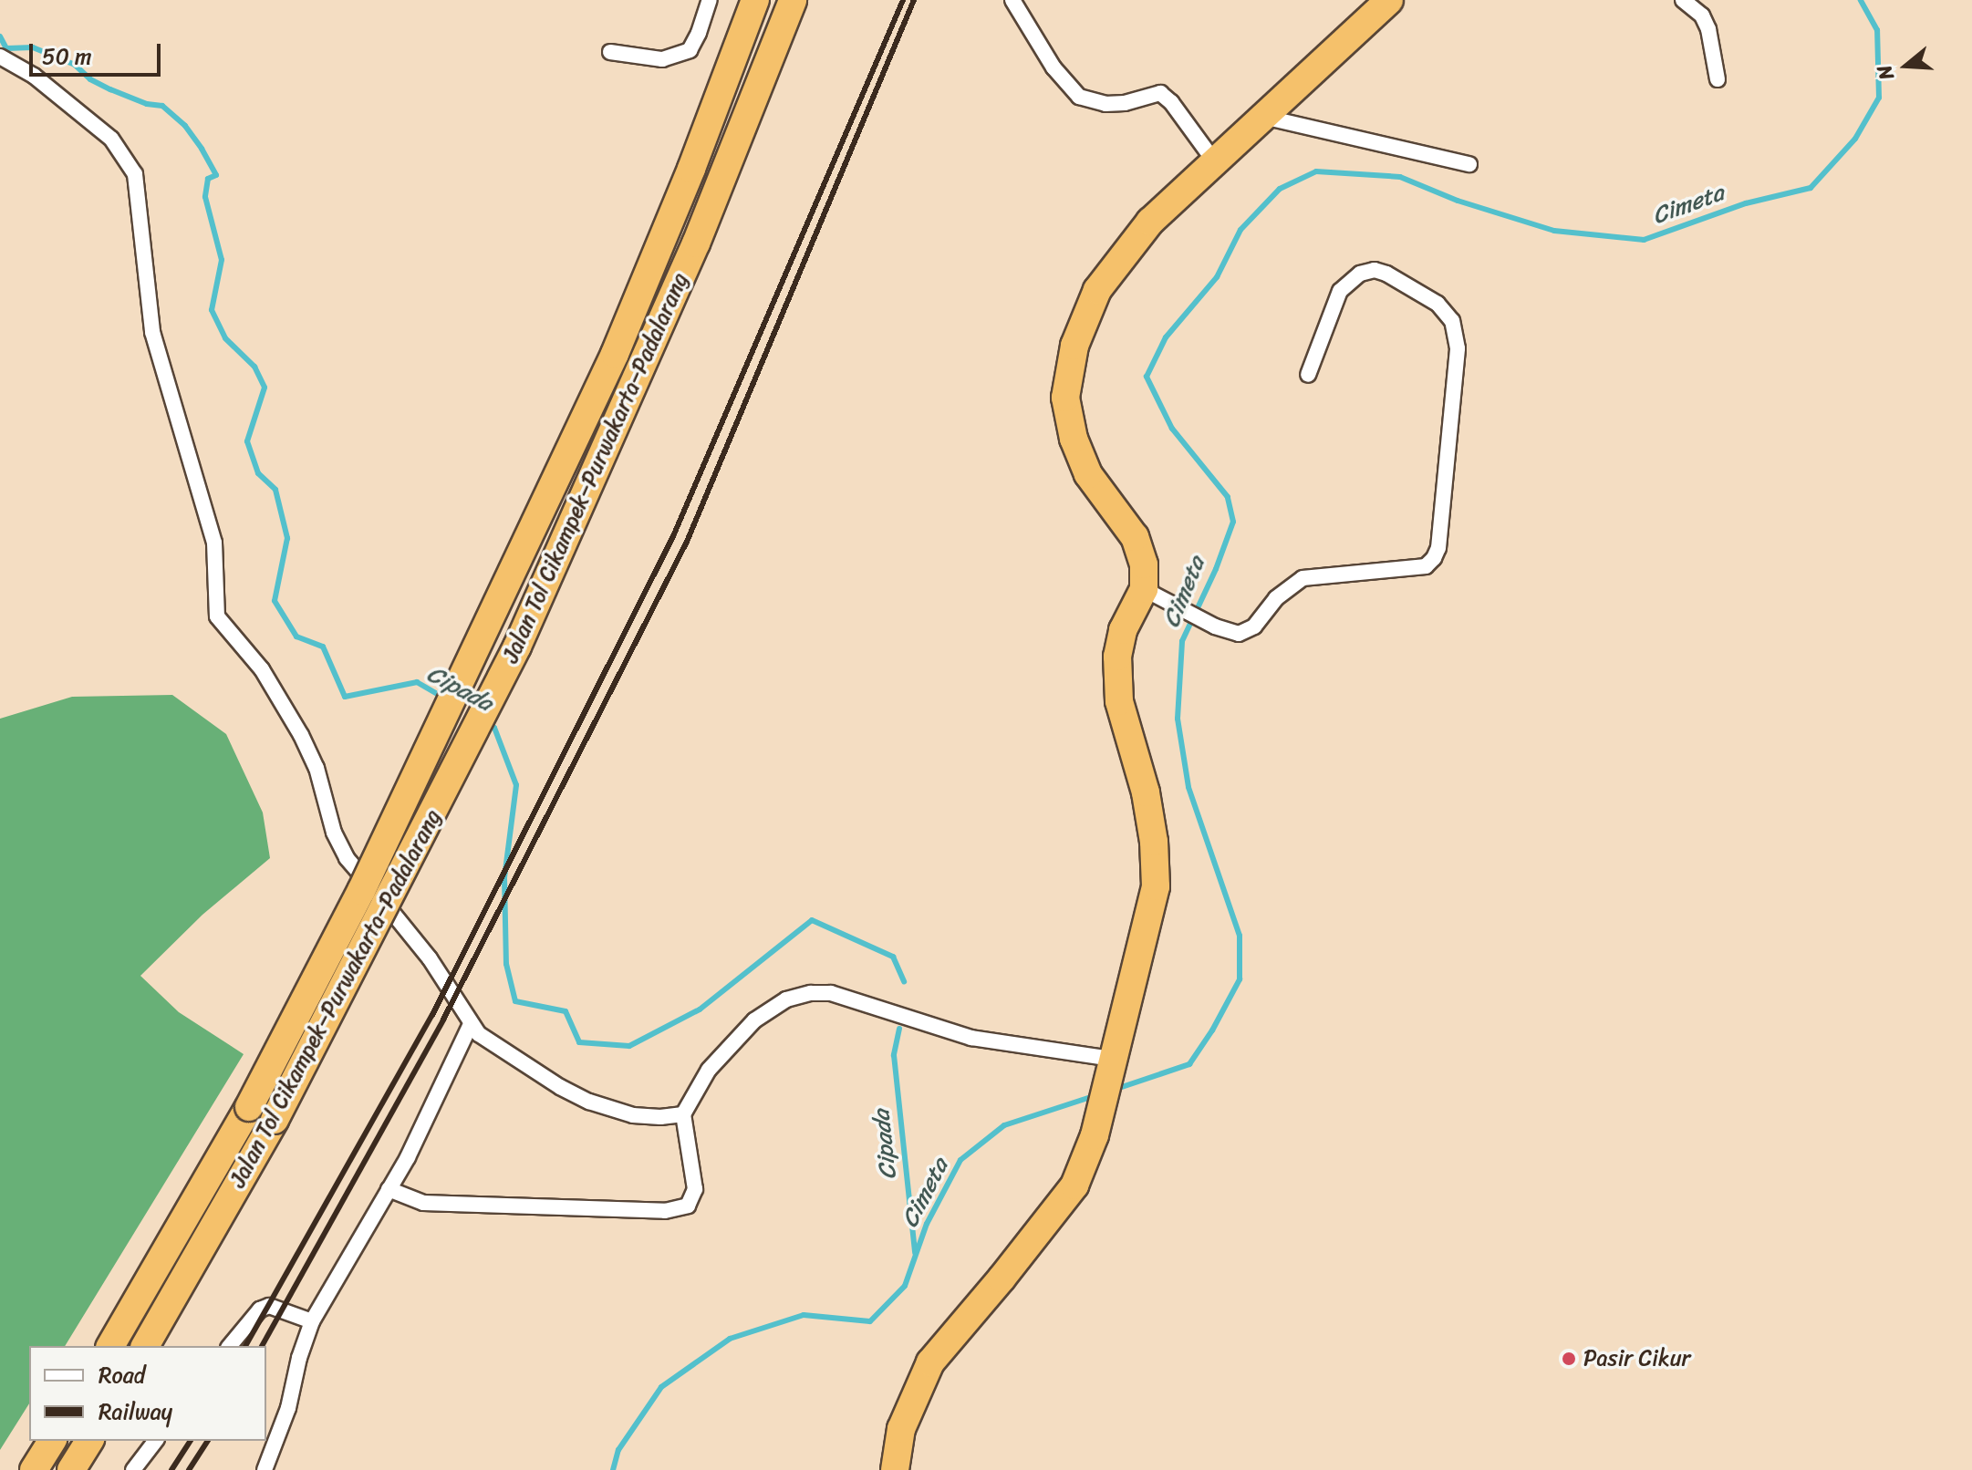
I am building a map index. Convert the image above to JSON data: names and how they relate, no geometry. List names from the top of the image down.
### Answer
{
  "streets": {
    "highway": ["Jalan Tol Cikampek–Purwakarta–Padalarang"]
  },
  "water": ["Cimeta", "Cipada"],
  "places": ["Pasir Cikur"],
  "legend": ["Road", "Railway"],
  "scale_bar": "50 m",
  "north": "left"
}
